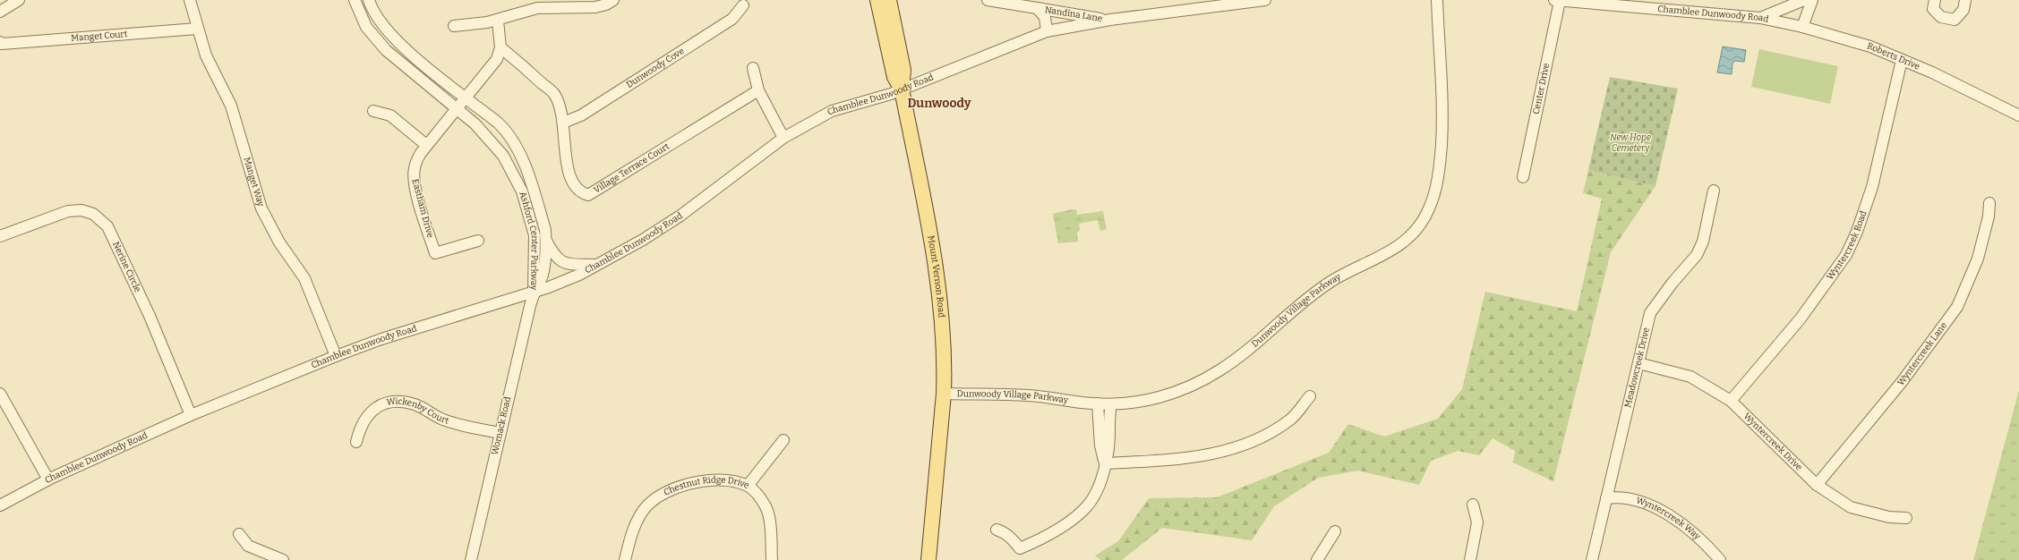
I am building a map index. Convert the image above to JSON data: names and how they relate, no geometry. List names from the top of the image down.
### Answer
{
  "streets": {
    "main road": ["Mount Vernon Road"],
    "street": [
      "Chamblee Dunwoody Road",
      "Nandina Lane",
      "Manget Court",
      "Roberts Drive",
      "Dunwoody Cove",
      "Center Drive",
      "Village Terrace Court",
      "Manget Way",
      "Eastham Drive",
      "Ashford Center Parkway",
      "Wyntercreek Road",
      "Nerine Circle",
      "Dunwoody Village Parkway",
      "Wyntercreek Lane",
      "Meadowcreek Drive",
      "Wickenby Court",
      "Womack Road",
      "Wyntercreek Drive",
      "Chestnut Ridge Drive",
      "Wyntercreek Way"
    ]
  },
  "crossings": [
    ["Chamblee Dunwoody Road", "Nandina Lane"],
    ["Chamblee Dunwoody Road", "Roberts Drive"],
    ["Chamblee Dunwoody Road", "Center Drive"],
    ["Chamblee Dunwoody Road", "Manget Way"],
    ["Chamblee Dunwoody Road", "Ashford Center Parkway"],
    ["Chamblee Dunwoody Road", "Nerine Circle"],
    ["Chamblee Dunwoody Road", "Mount Vernon Road"],
    ["Chamblee Dunwoody Road", "Womack Road"],
    ["Manget Court", "Manget Way"],
    ["Roberts Drive", "Wyntercreek Road"],
    ["Dunwoody Cove", "Village Terrace Court"],
    ["Village Terrace Court", "Eastham Drive"],
    ["Eastham Drive", "Ashford Center Parkway"],
    ["Ashford Center Parkway", "Womack Road"],
    ["Wyntercreek Road", "Wyntercreek Drive"],
    ["Mount Vernon Road", "Dunwoody Village Parkway"],
    ["Wyntercreek Lane", "Wyntercreek Drive"],
    ["Meadowcreek Drive", "Wyntercreek Drive"],
    ["Meadowcreek Drive", "Wyntercreek Way"],
    ["Wickenby Court", "Womack Road"]
  ],
  "districts": ["Dunwoody"],
  "parks": ["New Hope Cemetery"]
}
